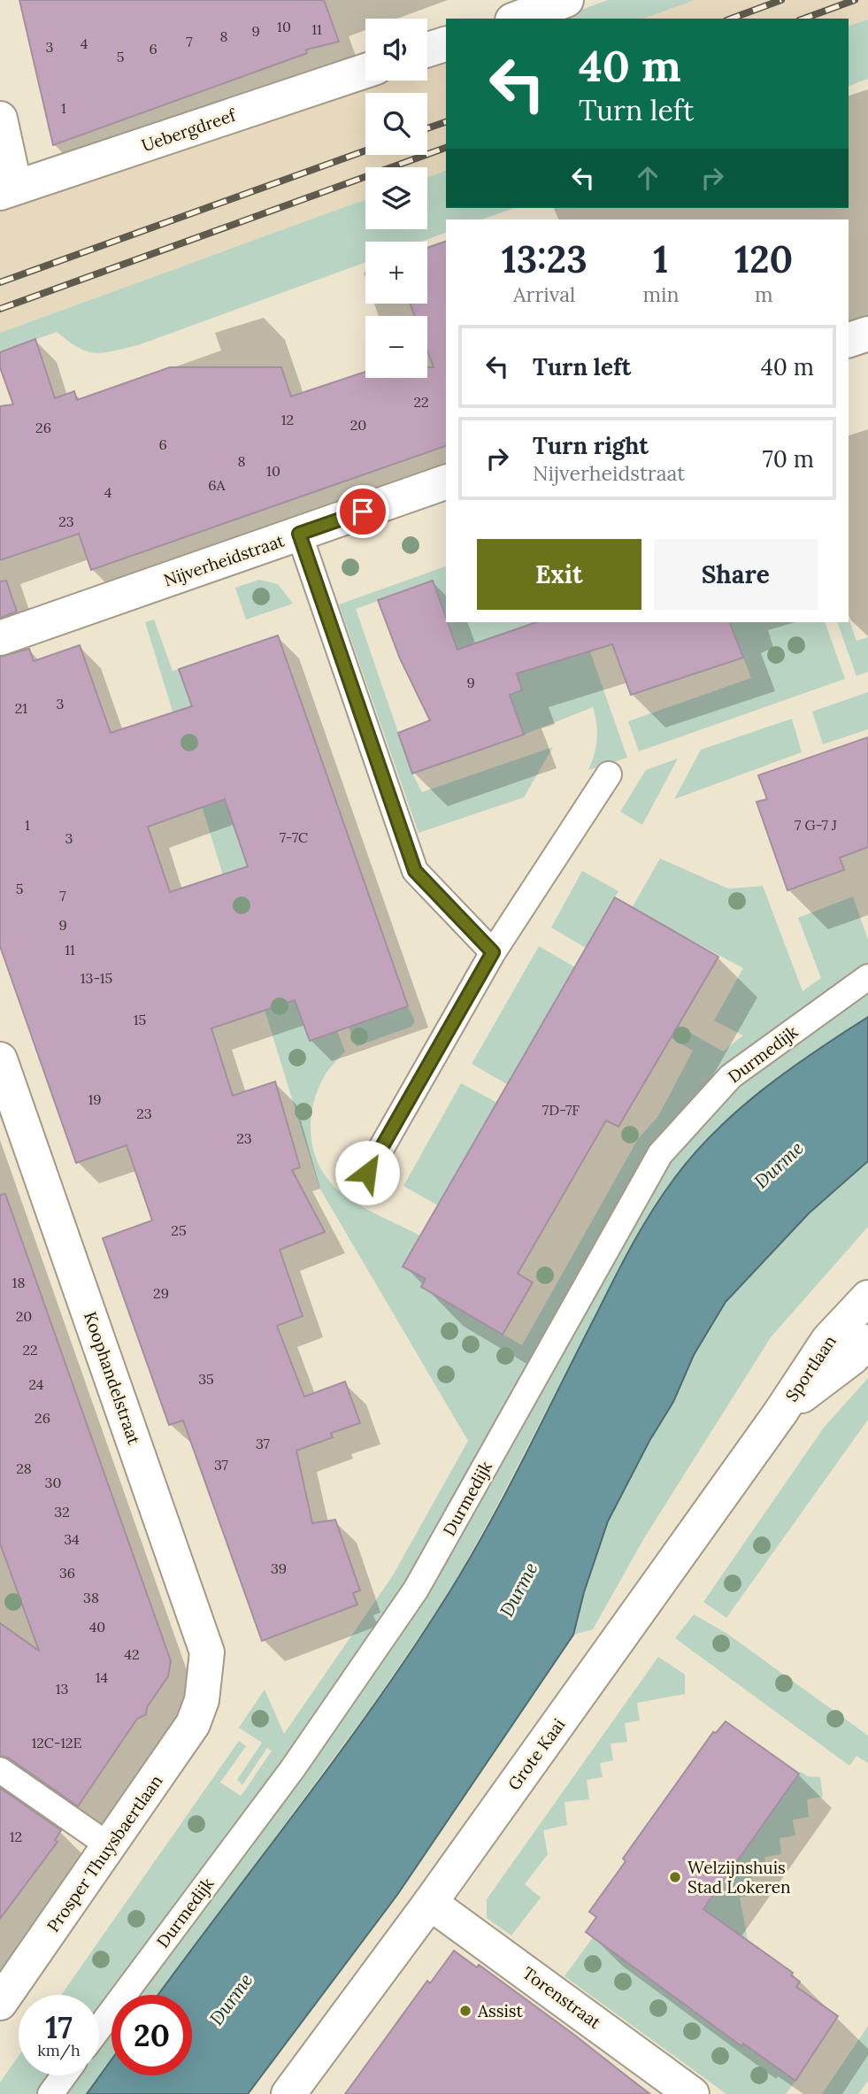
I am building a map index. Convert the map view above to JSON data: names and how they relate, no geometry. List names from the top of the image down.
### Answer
{
  "streets": {
    "street": [
      "Uebergdreef",
      "Nijverheidstraat",
      "Sportlaan",
      "Koophandelstraat",
      "Grote Kaai",
      "Prosper Thuysbaertlaan",
      "Torenstraat"
    ],
    "lane": ["Durmedijk"]
  },
  "crossings": [
    ["Sportlaan", "Grote Kaai"],
    ["Koophandelstraat", "Prosper Thuysbaertlaan"],
    ["Grote Kaai", "Torenstraat"]
  ],
  "water": ["Durme"],
  "places": ["Welzijnshuis Stad Lokeren", "Assist"],
  "house_numbers": [
    "10",
    "11",
    "9",
    "8",
    "7",
    "4",
    "3",
    "6",
    "5",
    "1",
    "22",
    "12",
    "20",
    "26",
    "6",
    "8",
    "10",
    "6A",
    "4",
    "23",
    "9",
    "3",
    "21",
    "1",
    "7 G-7 J",
    "7-7C",
    "3",
    "5",
    "7",
    "9",
    "11",
    "13-15",
    "15",
    "19",
    "7D-7F",
    "23",
    "23",
    "25",
    "18",
    "29",
    "20",
    "22",
    "35",
    "24",
    "26",
    "37",
    "37",
    "28",
    "30",
    "32",
    "34",
    "39",
    "36",
    "38",
    "40",
    "42",
    "14",
    "13",
    "12C-12E",
    "12"
  ],
  "page": {
    "map_buttons": ["+", "−"],
    "turn": ["40 m", "Turn left"],
    "eta": [
      "13:23",
      "Arrival",
      "1",
      "min",
      "120",
      "m"
    ],
    "list": [
      {
        "name": "Turn left",
        "value": "40 m"
      },
      {
        "name": "Turn right",
        "note": "Nijverheidstraat",
        "value": "70 m"
      }
    ],
    "buttons": ["Exit", "Share"],
    "speed": "17 km/h",
    "limit": "20"
  }
}
